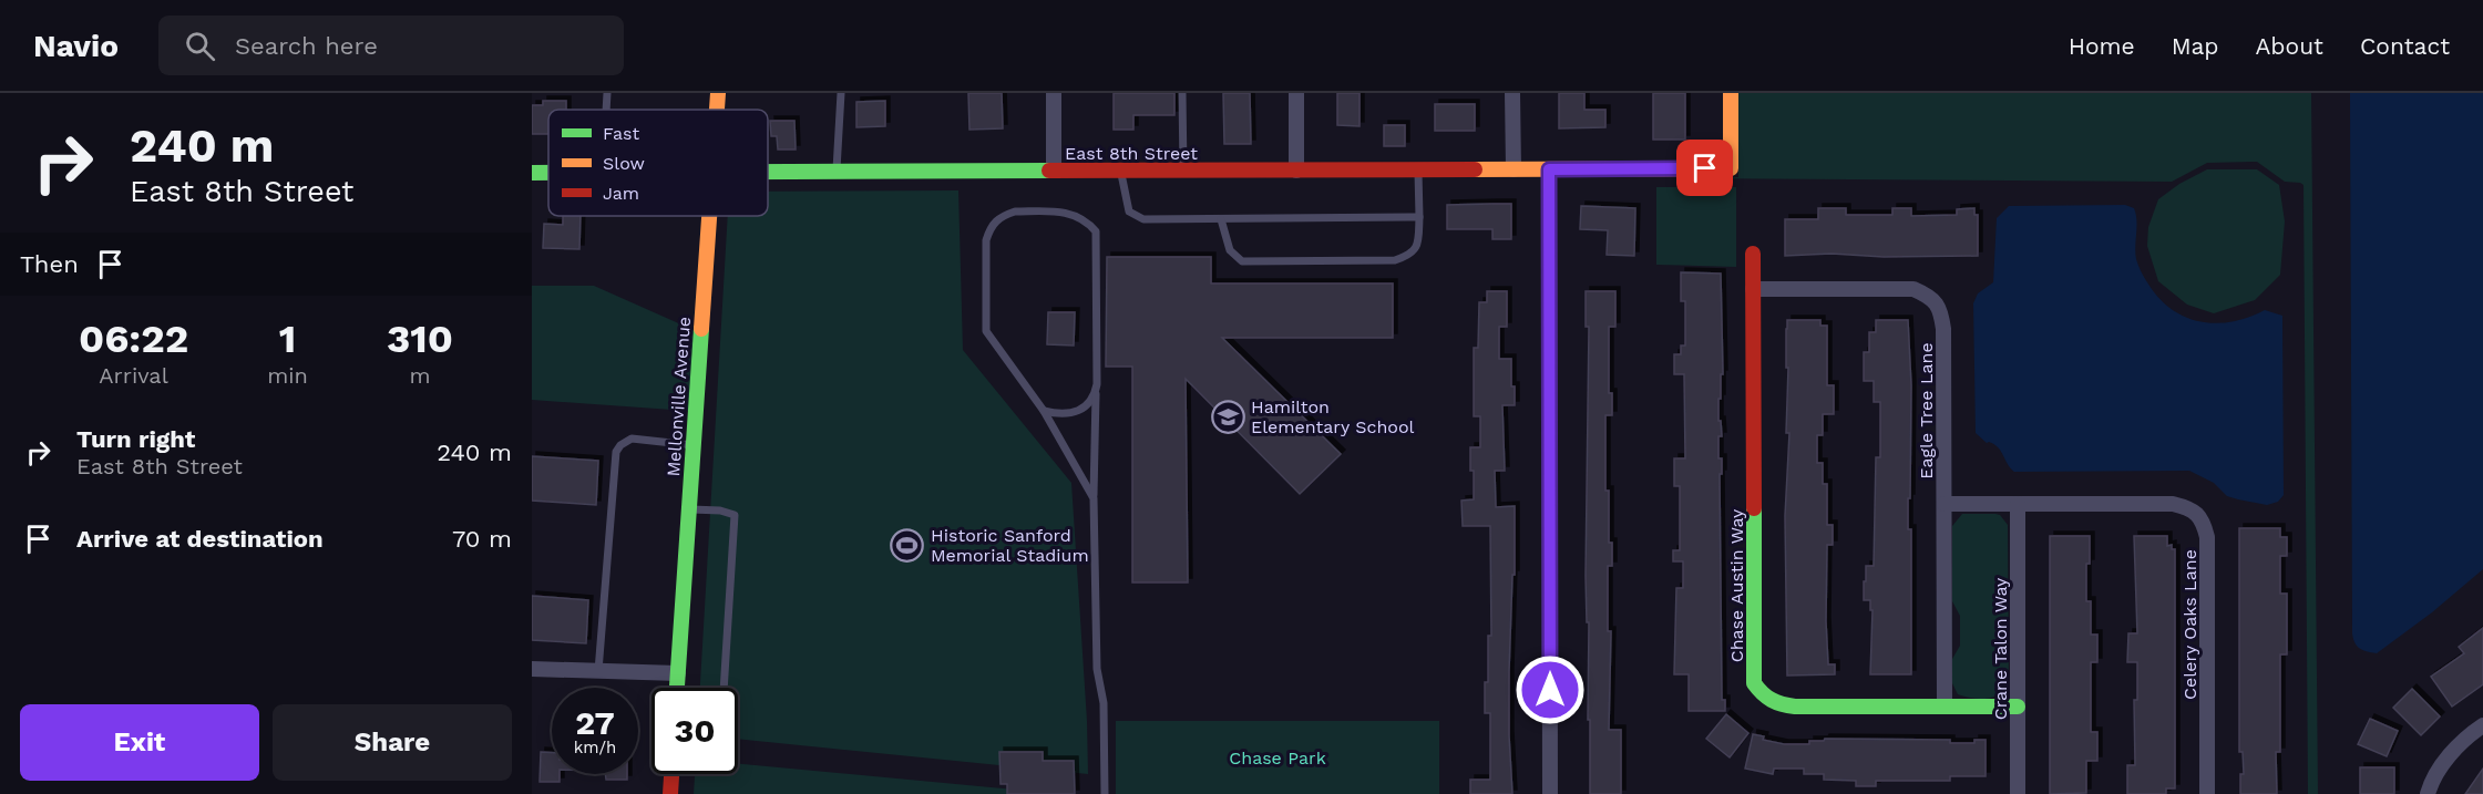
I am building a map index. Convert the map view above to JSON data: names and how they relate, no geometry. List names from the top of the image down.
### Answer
{
  "streets": {
    "street": [
      "East 8th Street",
      "Mellonville Avenue",
      "Eagle Tree Lane",
      "Chase Austin Way",
      "Celery Oaks Lane",
      "Crane Talon Way"
    ]
  },
  "crossings": [
    ["Eagle Tree Lane", "Chase Austin Way"],
    ["Eagle Tree Lane", "Celery Oaks Lane"],
    ["Chase Austin Way", "Crane Talon Way"],
    ["Celery Oaks Lane", "Crane Talon Way"]
  ],
  "parks": ["Chase Park"],
  "places": {
    "school or university": ["Hamilton Elementary School"],
    "sports": ["Historic Sanford Memorial Stadium"]
  },
  "legend": ["Fast", "Slow", "Jam"],
  "page": {
    "header": "Navio",
    "search": "Search here",
    "nav": [
      "Home",
      "Map",
      "About",
      "Contact"
    ],
    "turn": ["240 m", "East 8th Street"],
    "then": "Then",
    "eta": [
      "06:22",
      "Arrival",
      "1",
      "min",
      "310",
      "m"
    ],
    "list": [
      {
        "name": "Turn right",
        "note": "East 8th Street",
        "value": "240 m"
      },
      {
        "name": "Arrive at destination",
        "value": "70 m"
      }
    ],
    "speed": "27 km/h",
    "limit": "30",
    "buttons": ["Exit", "Share"]
  }
}
